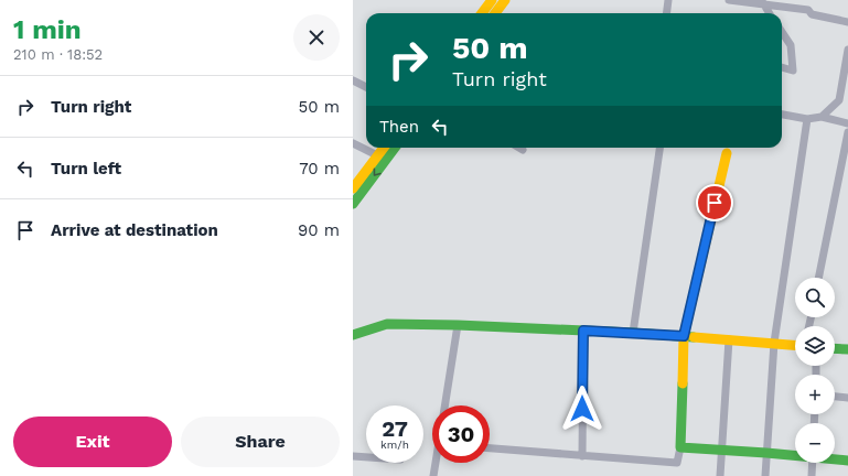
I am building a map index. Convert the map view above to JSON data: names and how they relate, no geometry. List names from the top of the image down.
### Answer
{
  "page": {
    "heading": ["1 min", "210 m · 18:52"],
    "turn": ["50 m", "Turn right"],
    "list": [
      {
        "name": "Turn right",
        "value": "50 m"
      },
      {
        "name": "Turn left",
        "value": "70 m"
      },
      {
        "name": "Arrive at destination",
        "value": "90 m"
      }
    ],
    "then": "Then",
    "map_buttons": ["+", "−"],
    "speed": "27 km/h",
    "limit": "30",
    "buttons": ["Exit", "Share"]
  }
}
